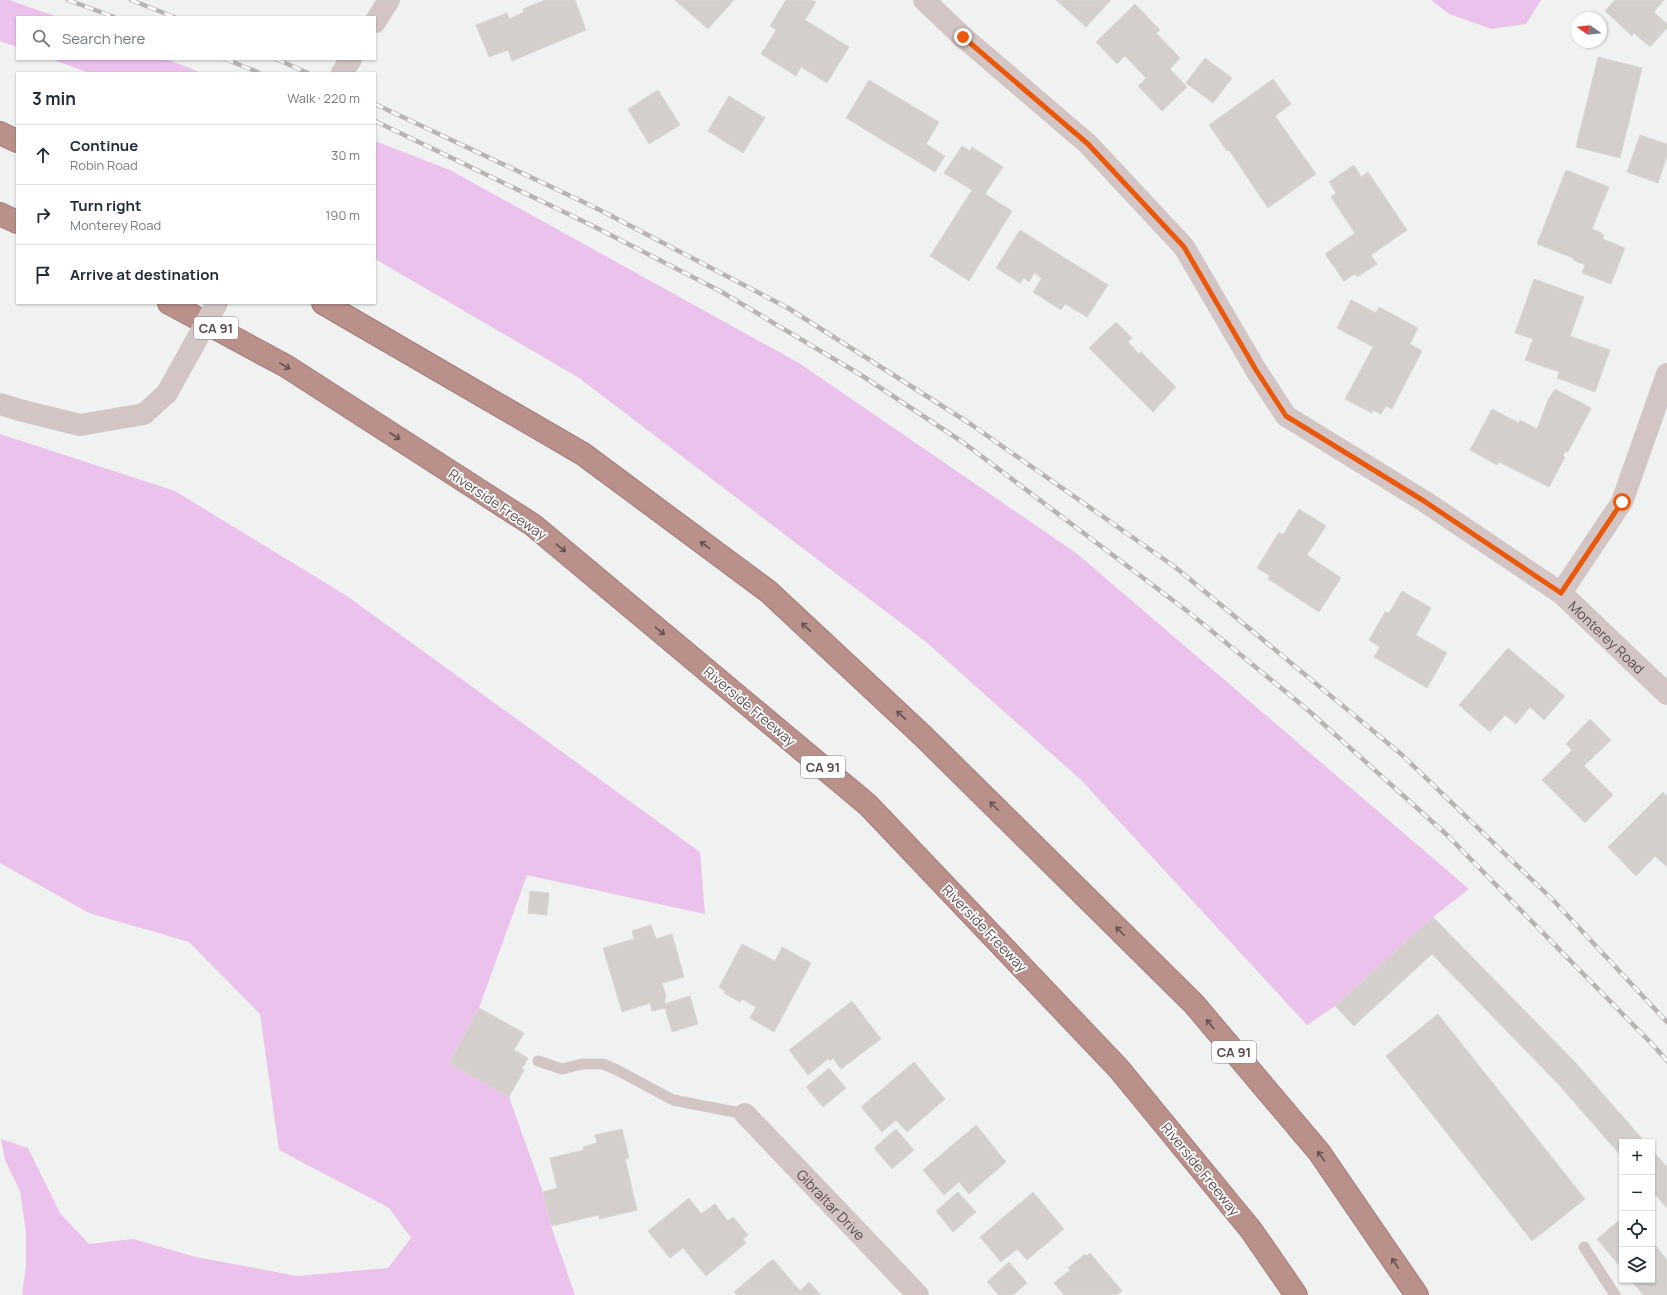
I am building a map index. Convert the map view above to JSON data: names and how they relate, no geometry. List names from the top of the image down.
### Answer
{
  "streets": {
    "highway": ["CA 91", "Riverside Freeway"],
    "street": ["Monterey Road", "Gibraltar Drive"]
  },
  "north": "left",
  "page": {
    "search": "Search here",
    "heading": ["3 min", "Walk · 220 m"],
    "list": [
      ["Continue", "Robin Road", "30 m"],
      ["Turn right", "Monterey Road", "190 m"],
      "Arrive at destination"
    ],
    "map_buttons": ["+", "−"]
  }
}
